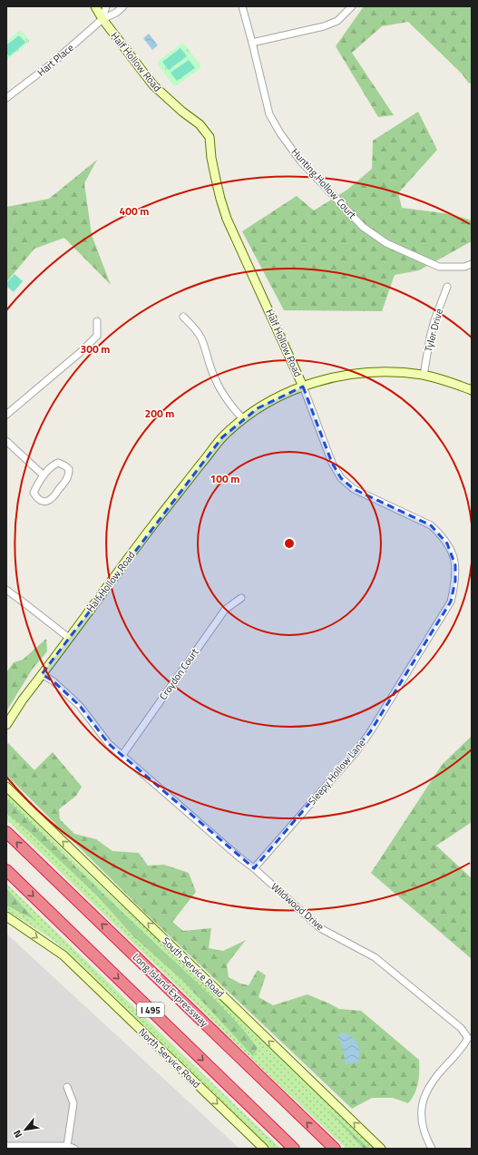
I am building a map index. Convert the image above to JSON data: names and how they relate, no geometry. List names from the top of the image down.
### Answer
{
  "streets": {
    "highway": ["Long Island Expressway", "I 495"],
    "street": [
      "Hart Place",
      "Half Hollow Road",
      "Hunting Hollow Court",
      "Tyler Drive",
      "Croydon Court",
      "Sleepy Hollow Lane",
      "Wildwood Drive",
      "South Service Road",
      "North Service Road"
    ]
  },
  "crossings": [
    ["Hart Place", "Half Hollow Road"],
    ["Half Hollow Road", "Sleepy Hollow Lane"],
    ["Half Hollow Road", "Wildwood Drive"],
    ["Croydon Court", "Wildwood Drive"],
    ["Sleepy Hollow Lane", "Wildwood Drive"]
  ],
  "one_way": ["South Service Road", "North Service Road"],
  "north": "bottom left",
  "rings": [
    "400 m",
    "300 m",
    "200 m",
    "100 m"
  ]
}
